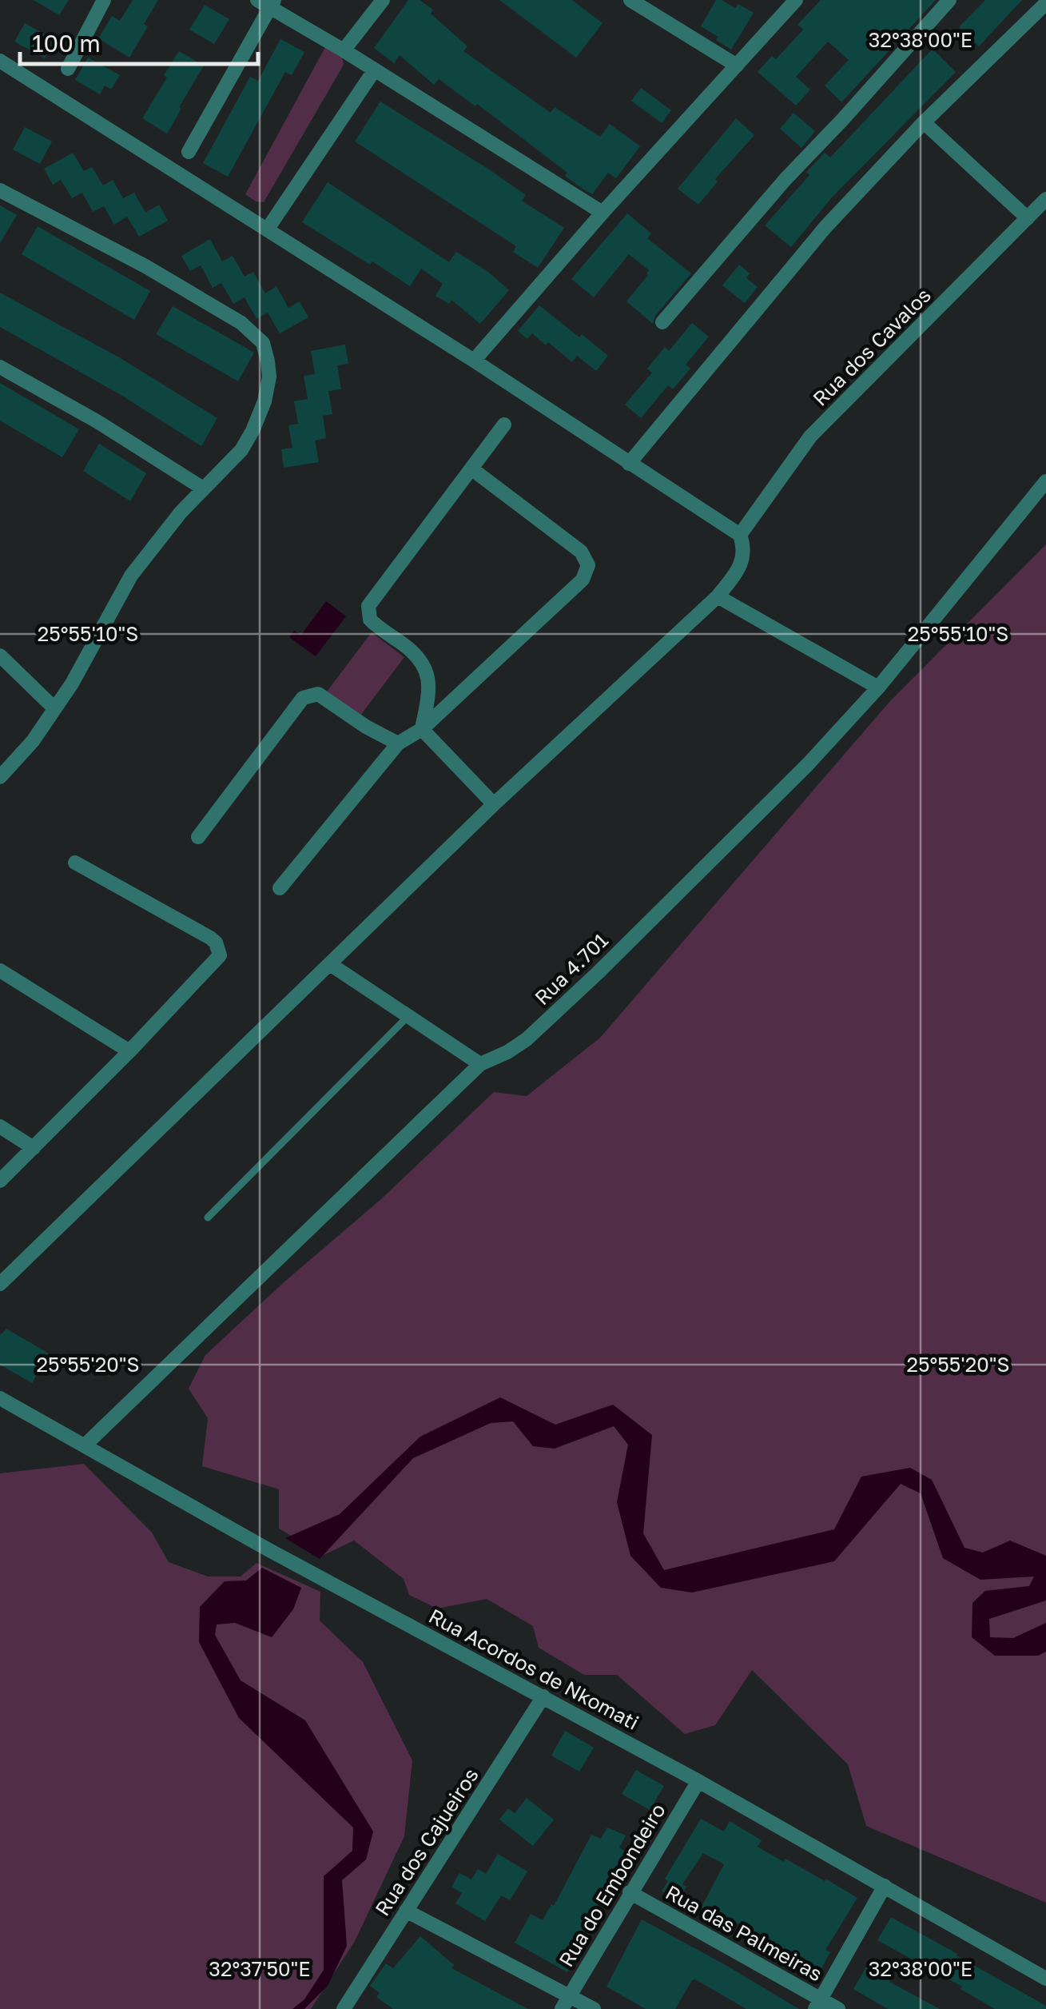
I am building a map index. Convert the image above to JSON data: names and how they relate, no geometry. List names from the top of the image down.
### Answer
{
  "streets": {
    "street": [
      "Rua dos Cavalos",
      "Rua 4.701",
      "Rua Acordos de Nkomati",
      "Rua dos Cajueiros",
      "Rua do Embondeiro",
      "Rua das Palmeiras"
    ]
  },
  "crossings": [
    ["Rua 4.701", "Rua Acordos de Nkomati"],
    ["Rua Acordos de Nkomati", "Rua dos Cajueiros"],
    ["Rua Acordos de Nkomati", "Rua do Embondeiro"],
    ["Rua do Embondeiro", "Rua das Palmeiras"]
  ],
  "scale_bar": "100 m",
  "coordinates": [
    "32°38'00\"E",
    "25°55'10\"S",
    "25°55'20\"S",
    "32°37'50\"E"
  ]
}
